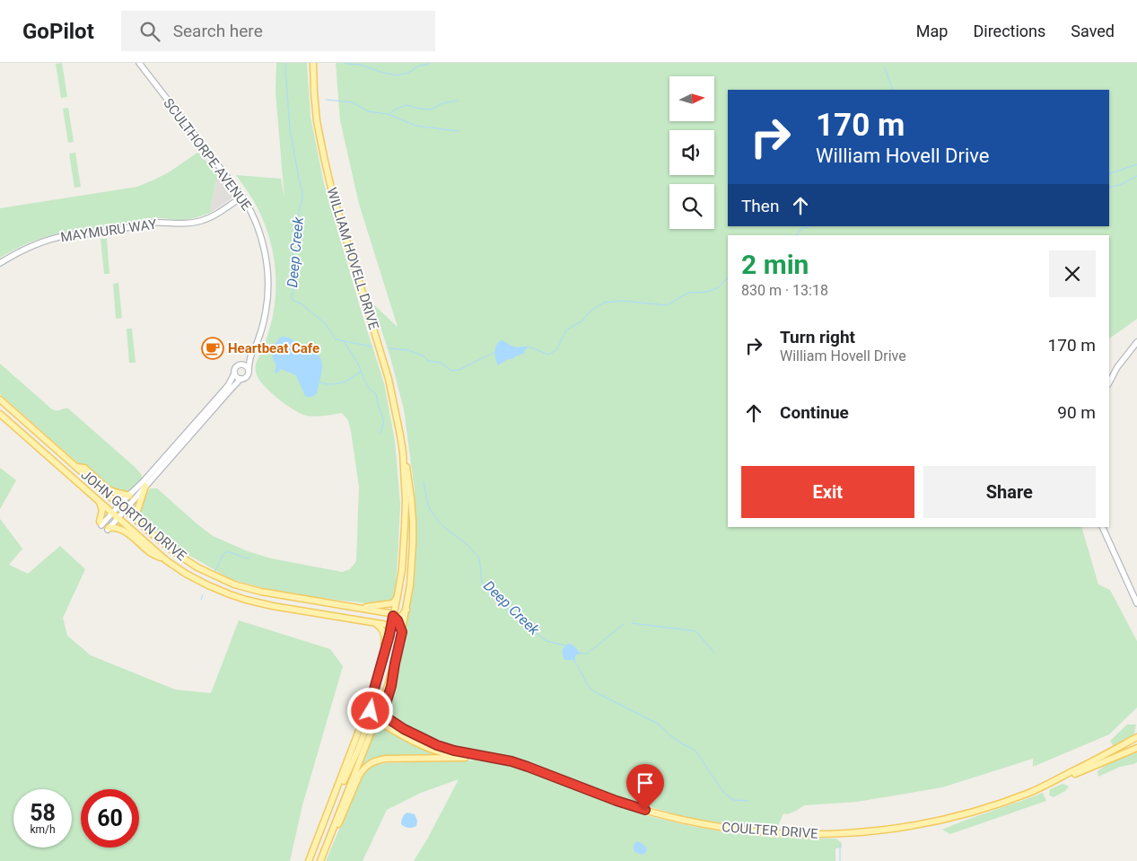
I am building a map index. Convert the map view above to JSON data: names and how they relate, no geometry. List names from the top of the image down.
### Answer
{
  "streets": {
    "main road": ["WILLIAM HOVELL DRIVE", "JOHN GORTON DRIVE", "COULTER DRIVE"],
    "street": ["SCULTHORPE AVENUE", "MAYMURU WAY"]
  },
  "crossings": [
    ["SCULTHORPE AVENUE", "MAYMURU WAY"],
    ["WILLIAM HOVELL DRIVE", "JOHN GORTON DRIVE"],
    ["WILLIAM HOVELL DRIVE", "COULTER DRIVE"]
  ],
  "water": ["Deep Creek"],
  "places": {
    "cafe": ["Heartbeat Cafe"]
  },
  "north": "right",
  "page": {
    "header": "GoPilot",
    "search": "Search here",
    "nav": ["Map", "Directions", "Saved"],
    "turn": ["170 m", "William Hovell Drive"],
    "then": "Then",
    "heading": ["2 min", "830 m · 13:18"],
    "list": [
      {
        "name": "Turn right",
        "note": "William Hovell Drive",
        "value": "170 m"
      },
      {
        "name": "Continue",
        "value": "90 m"
      }
    ],
    "buttons": ["Exit", "Share"],
    "speed": "58 km/h",
    "limit": "60"
  }
}
